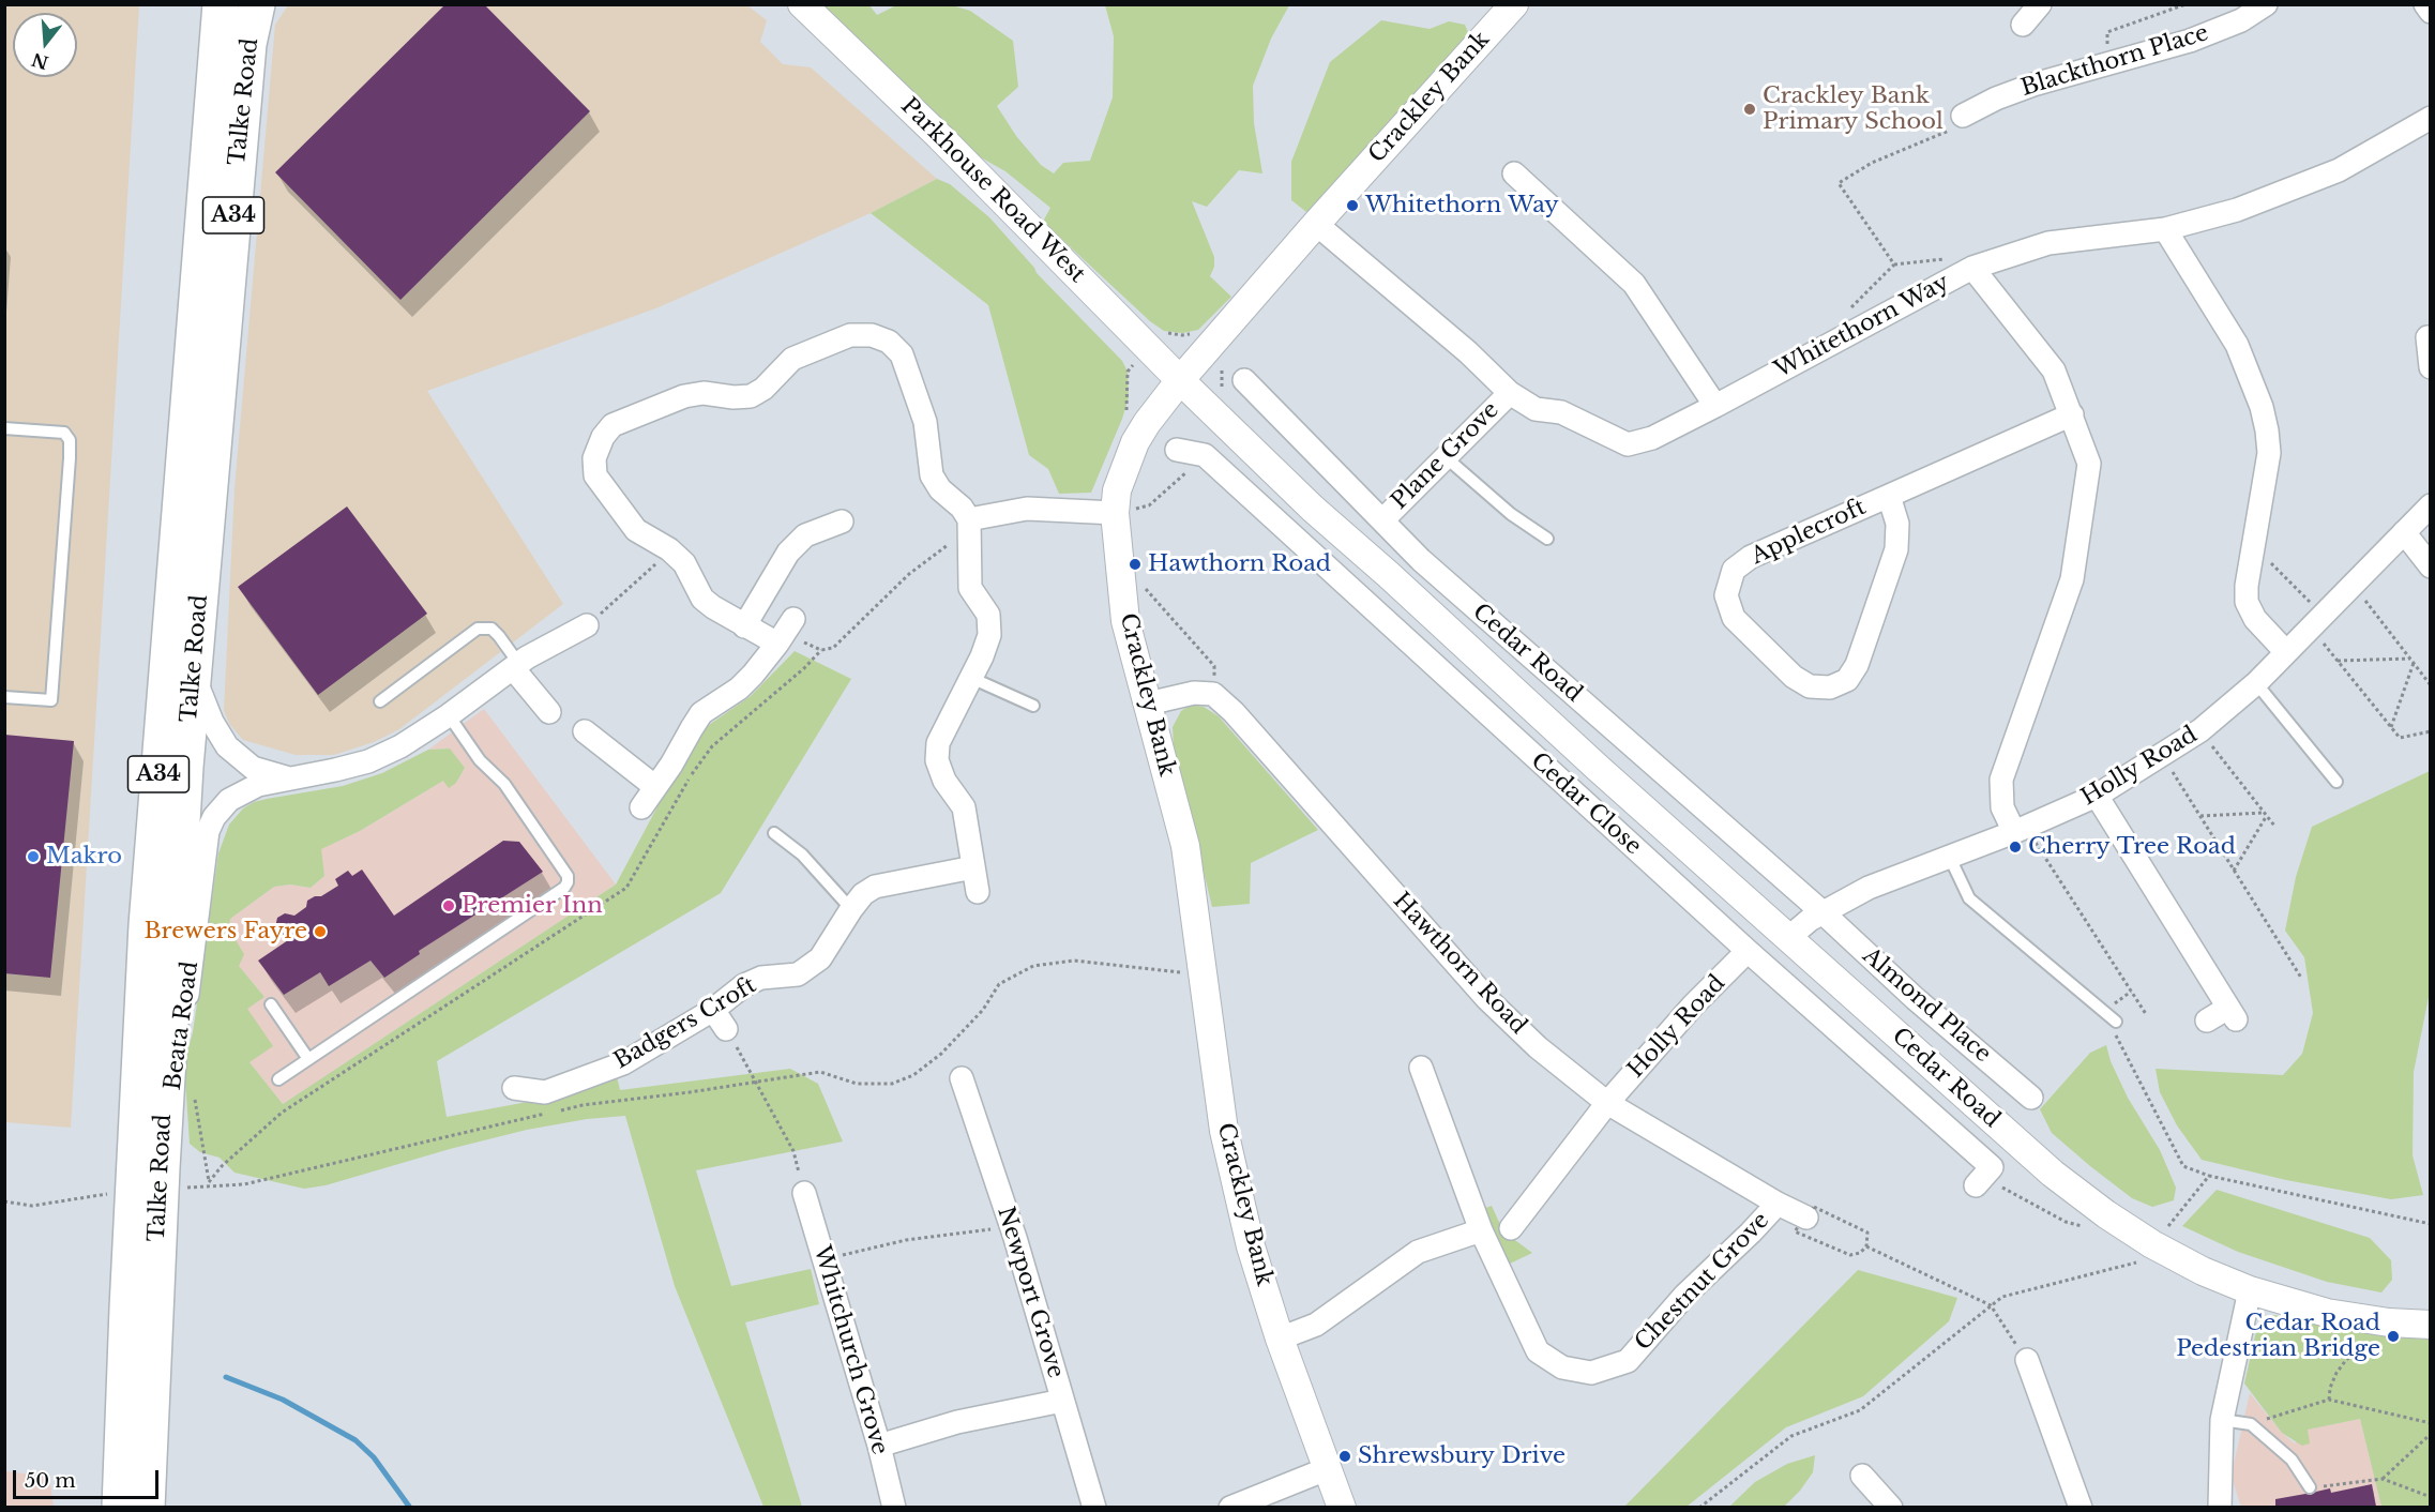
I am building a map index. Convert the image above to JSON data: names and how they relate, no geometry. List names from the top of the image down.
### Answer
{
  "streets": {
    "highway": ["Talke Road", "A34"],
    "street": [
      "Blackthorn Place",
      "Crackley Bank",
      "Parkhouse Road West",
      "Whitethorn Way",
      "Plane Grove",
      "Applecroft",
      "Cedar Road",
      "Holly Road",
      "Cedar Close",
      "Hawthorn Road",
      "Almond Place",
      "Badgers Croft",
      "Beata Road",
      "Chestnut Grove",
      "Newport Grove",
      "Whitchurch Grove"
    ]
  },
  "crossings": [
    ["Crackley Bank", "Parkhouse Road West"],
    ["Crackley Bank", "Whitethorn Way"],
    ["Crackley Bank", "Cedar Road"],
    ["Crackley Bank", "Hawthorn Road"],
    ["Talke Road", "Beata Road"],
    ["Parkhouse Road West", "Cedar Road"],
    ["Whitethorn Way", "Plane Grove"],
    ["Plane Grove", "Cedar Road"],
    ["Cedar Road", "Holly Road"],
    ["Cedar Road", "Cedar Close"],
    ["Cedar Road", "Almond Place"],
    ["Holly Road", "Cedar Close"],
    ["Holly Road", "Hawthorn Road"],
    ["Holly Road", "Almond Place"],
    ["Hawthorn Road", "Chestnut Grove"]
  ],
  "places": [
    "Crackley Bank Primary School",
    "Whitethorn Way",
    "Hawthorn Road",
    "Cherry Tree Road",
    "Makro",
    "Premier Inn",
    "Brewers Fayre",
    "Cedar Road Pedestrian Bridge",
    "Shrewsbury Drive"
  ],
  "scale_bar": "50 m",
  "north": "bottom"
}
